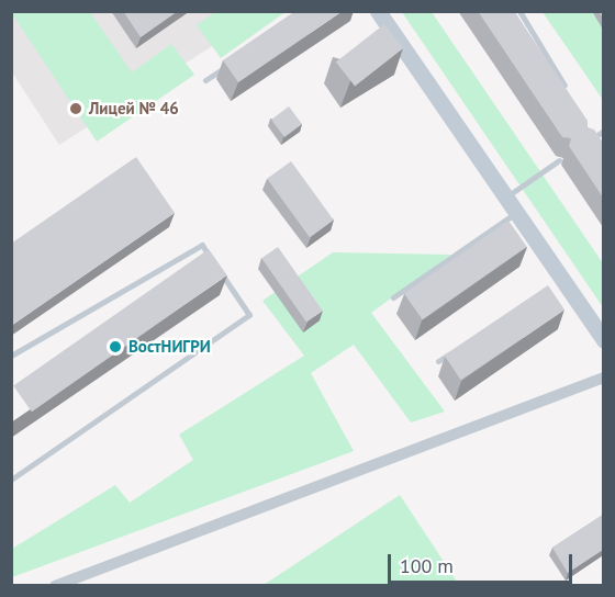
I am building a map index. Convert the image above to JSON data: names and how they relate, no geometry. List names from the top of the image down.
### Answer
{
  "places": ["Лицей № 46", "ВостНИГРИ"],
  "scale_bar": "100 m"
}
